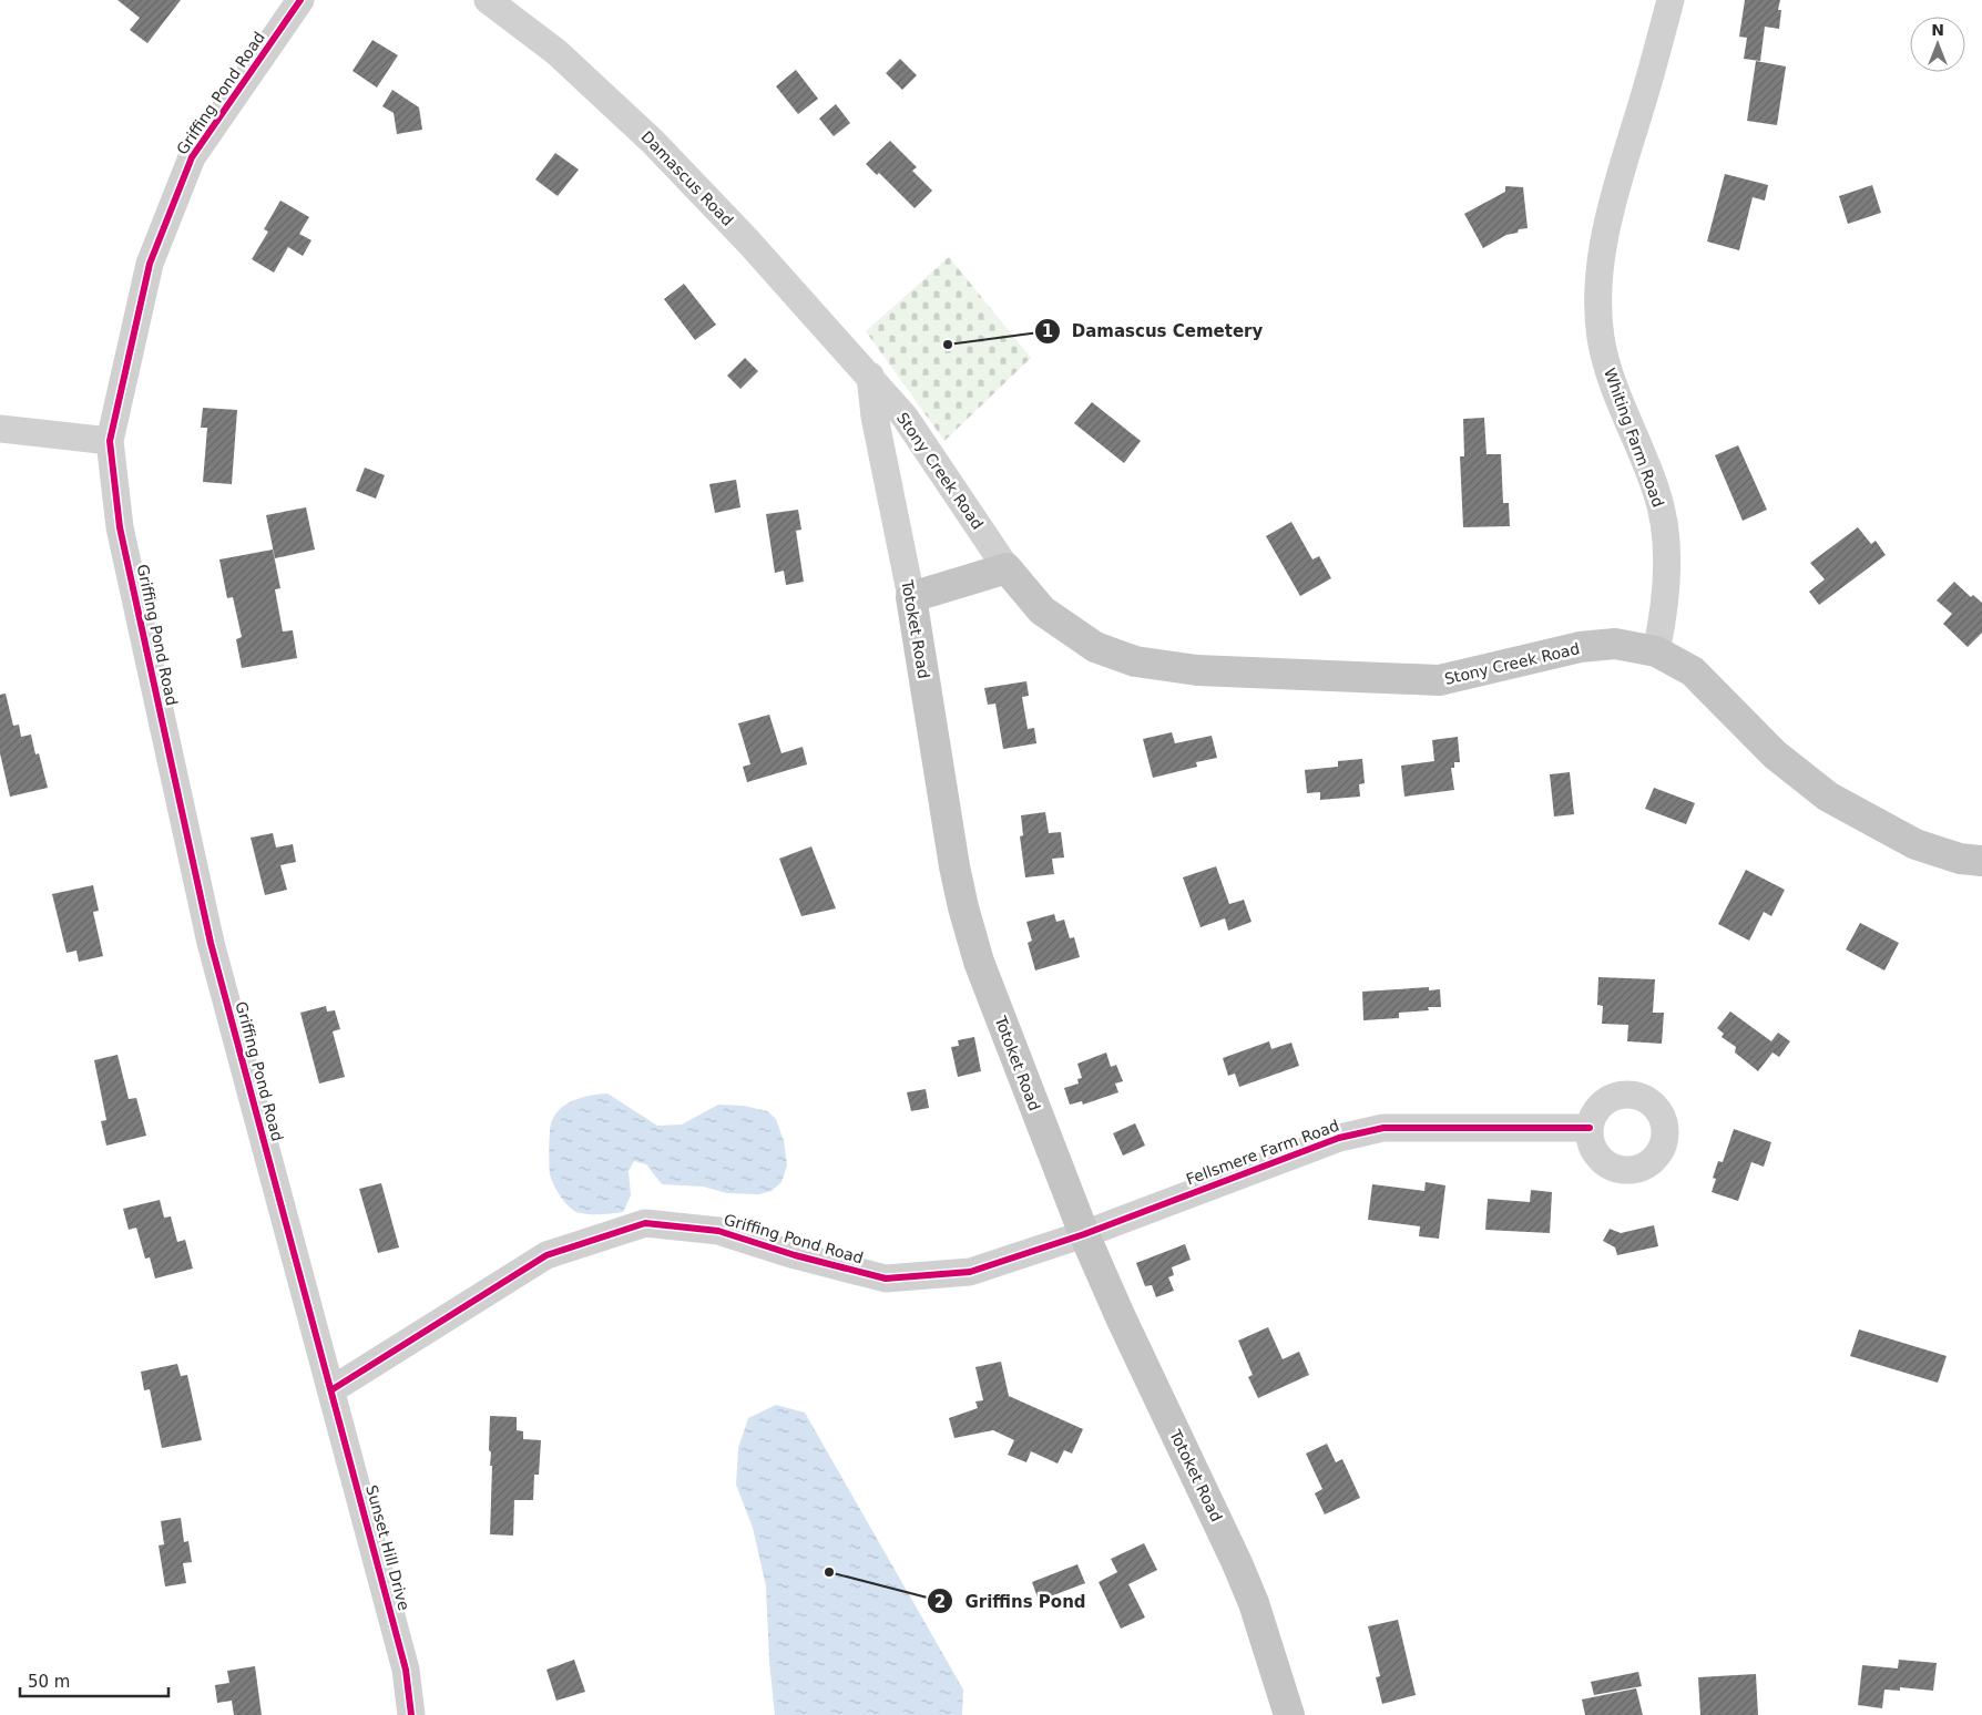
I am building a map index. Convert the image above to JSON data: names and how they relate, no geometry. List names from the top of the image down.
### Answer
{
  "streets": {
    "main road": ["Stony Creek Road", "Totoket Road"],
    "street": [
      "Griffing Pond Road",
      "Damascus Road",
      "Whiting Farm Road",
      "Fellsmere Farm Road",
      "Sunset Hill Drive"
    ]
  },
  "crossings": [
    ["Griffing Pond Road", "Totoket Road"],
    ["Griffing Pond Road", "Fellsmere Farm Road"],
    ["Griffing Pond Road", "Sunset Hill Drive"],
    ["Damascus Road", "Stony Creek Road"],
    ["Damascus Road", "Totoket Road"],
    ["Whiting Farm Road", "Stony Creek Road"],
    ["Stony Creek Road", "Totoket Road"],
    ["Totoket Road", "Fellsmere Farm Road"]
  ],
  "places": ["Damascus Cemetery", "Griffins Pond"],
  "scale_bar": "50 m",
  "north": "top"
}
